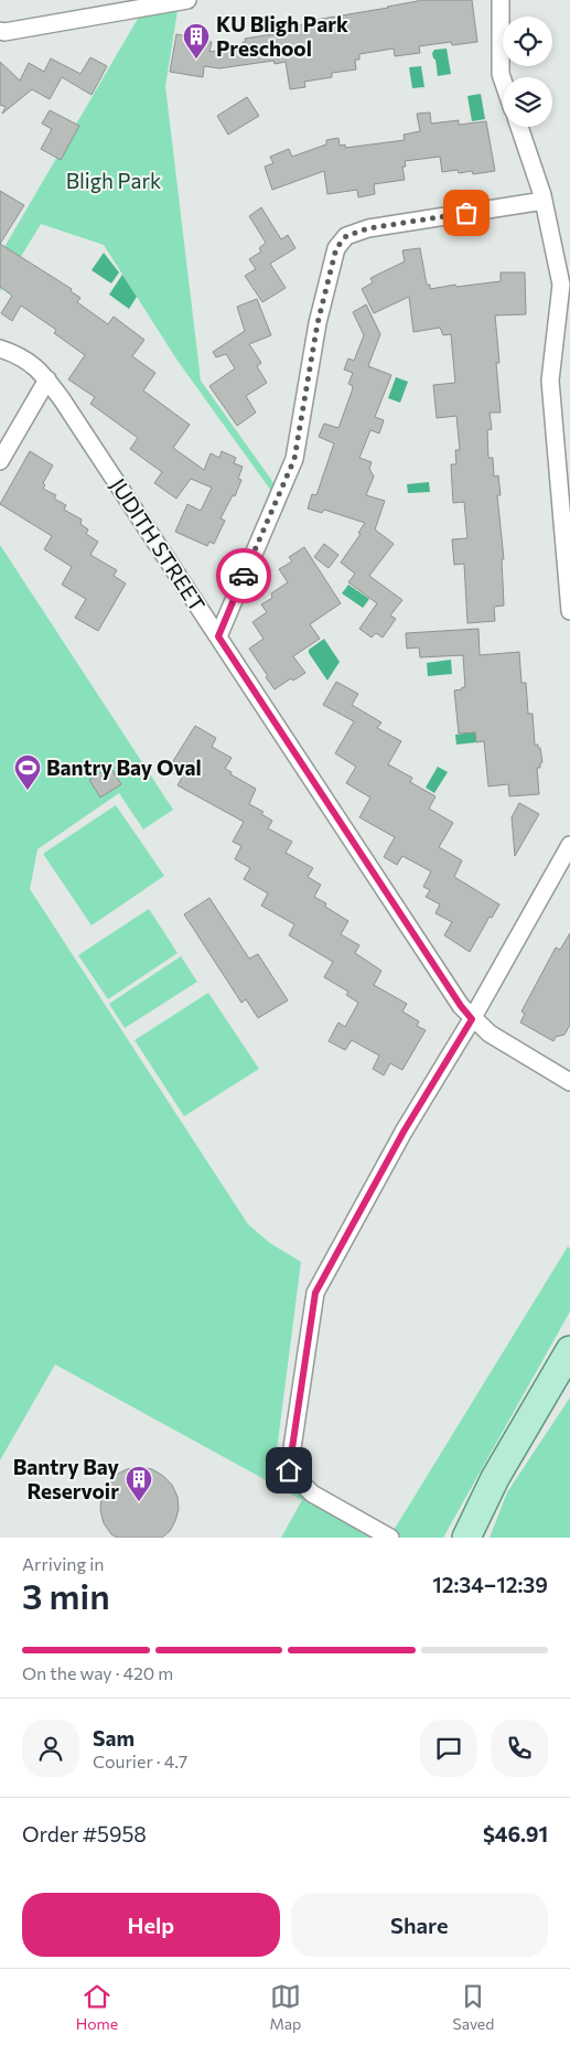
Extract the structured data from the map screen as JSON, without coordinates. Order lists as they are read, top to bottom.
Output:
{
  "streets": {
    "street": ["JUDITH STREET"]
  },
  "parks": ["Bligh Park"],
  "places": {
    "building": ["KU Bligh Park Preschool", "Bantry Bay Reservoir"],
    "sports": ["Bantry Bay Oval"]
  },
  "page": {
    "heading": ["3 min", "Arriving in", "12:34–12:39"],
    "panel": [
      "Sam",
      "Courier · 4.7",
      "Order #5958",
      "$46.91"
    ],
    "bar": "On the way · 420 m",
    "buttons": ["Help", "Share"],
    "tabs": ["Home", "Map", "Saved"]
  }
}
